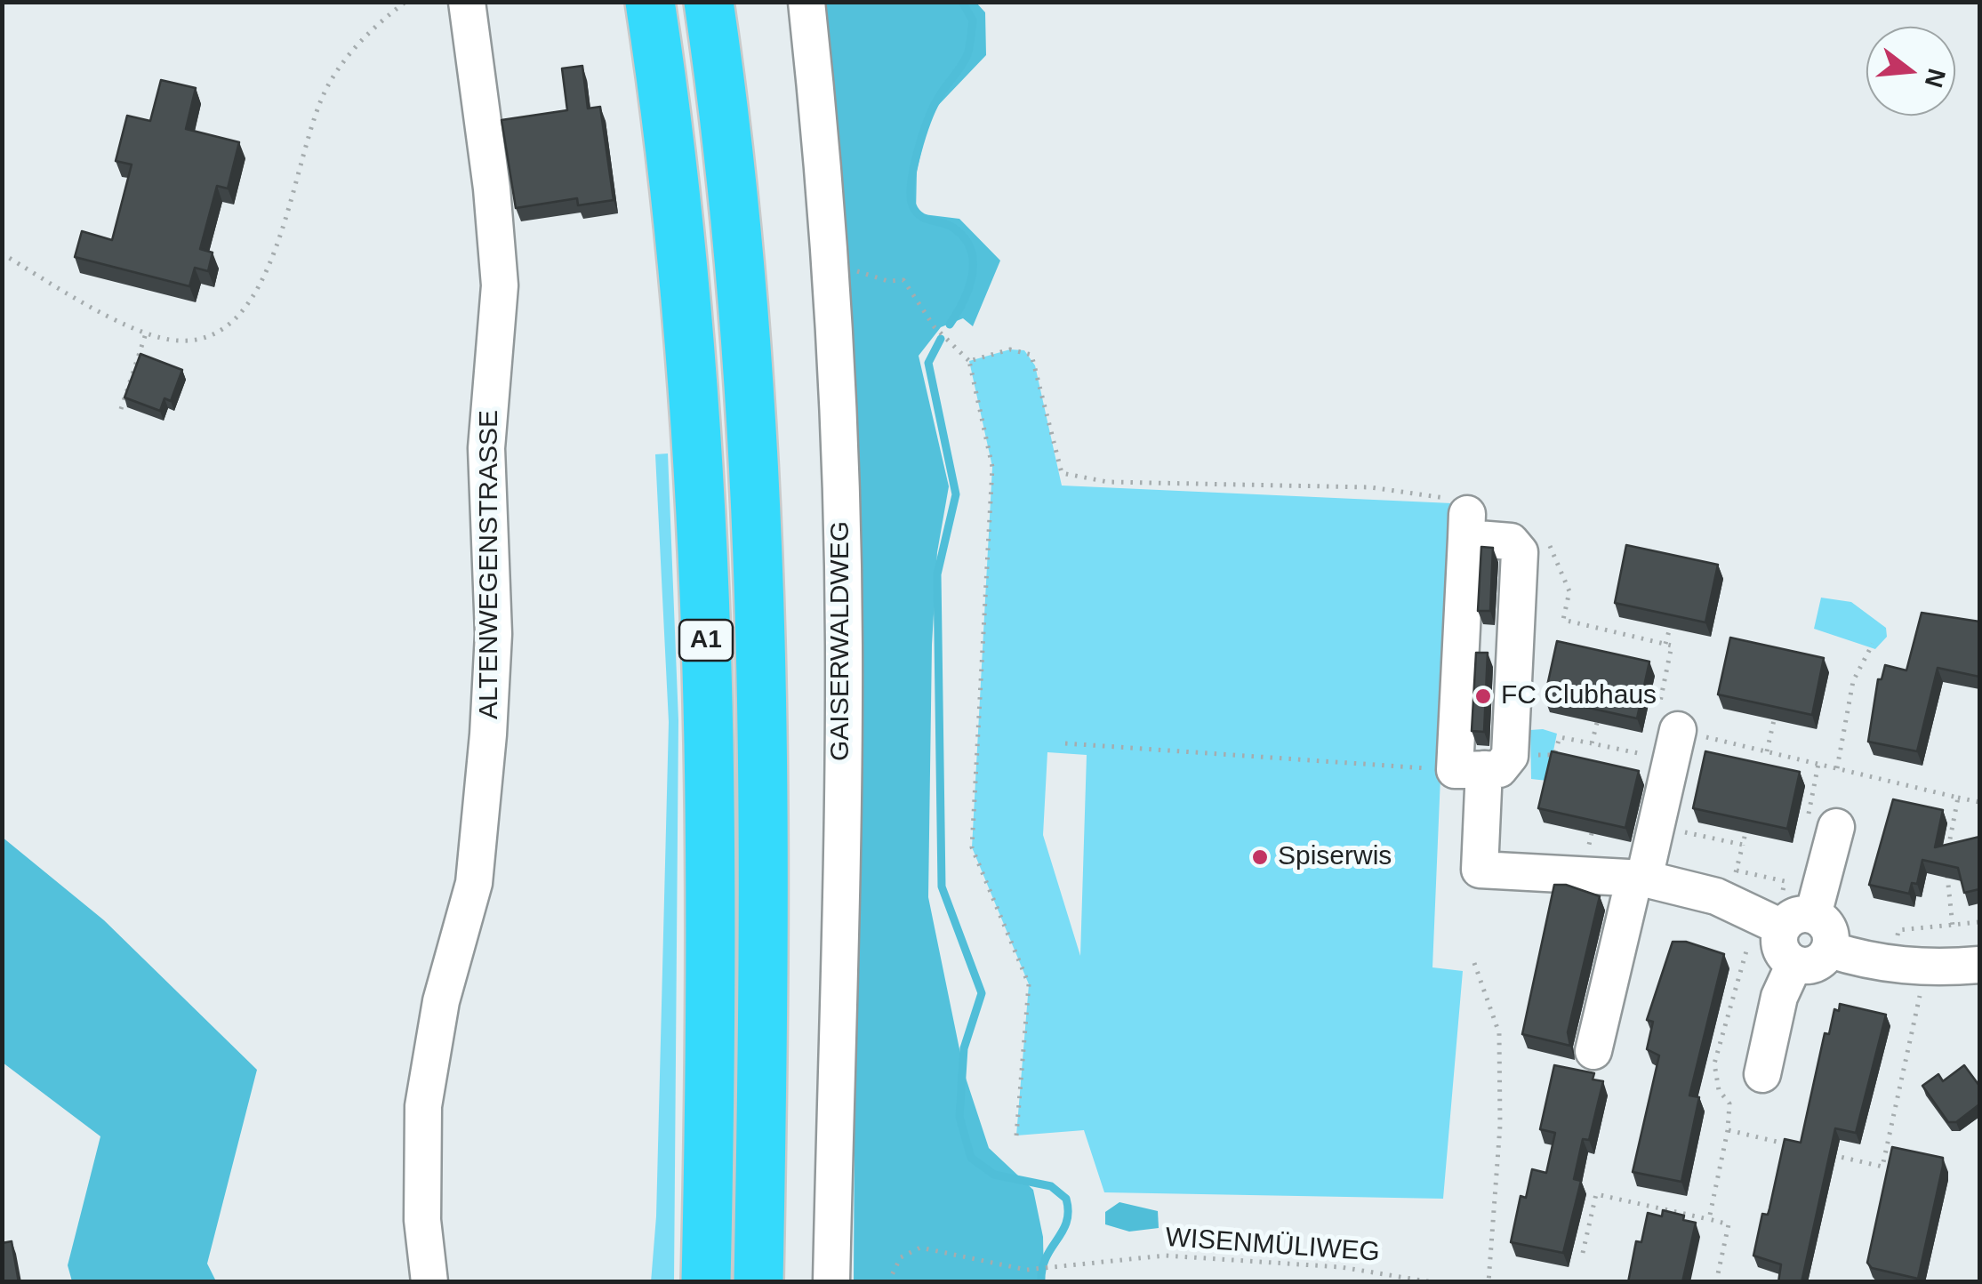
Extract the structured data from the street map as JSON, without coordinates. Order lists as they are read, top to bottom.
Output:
{
  "streets": {
    "highway": ["A1"],
    "street": ["ALTENWEGENSTRASSE", "GAISERWALDWEG"],
    "path": ["WISENMÜLIWEG"]
  },
  "places": ["FC Clubhaus", "Spiserwis"],
  "north": "right"
}
